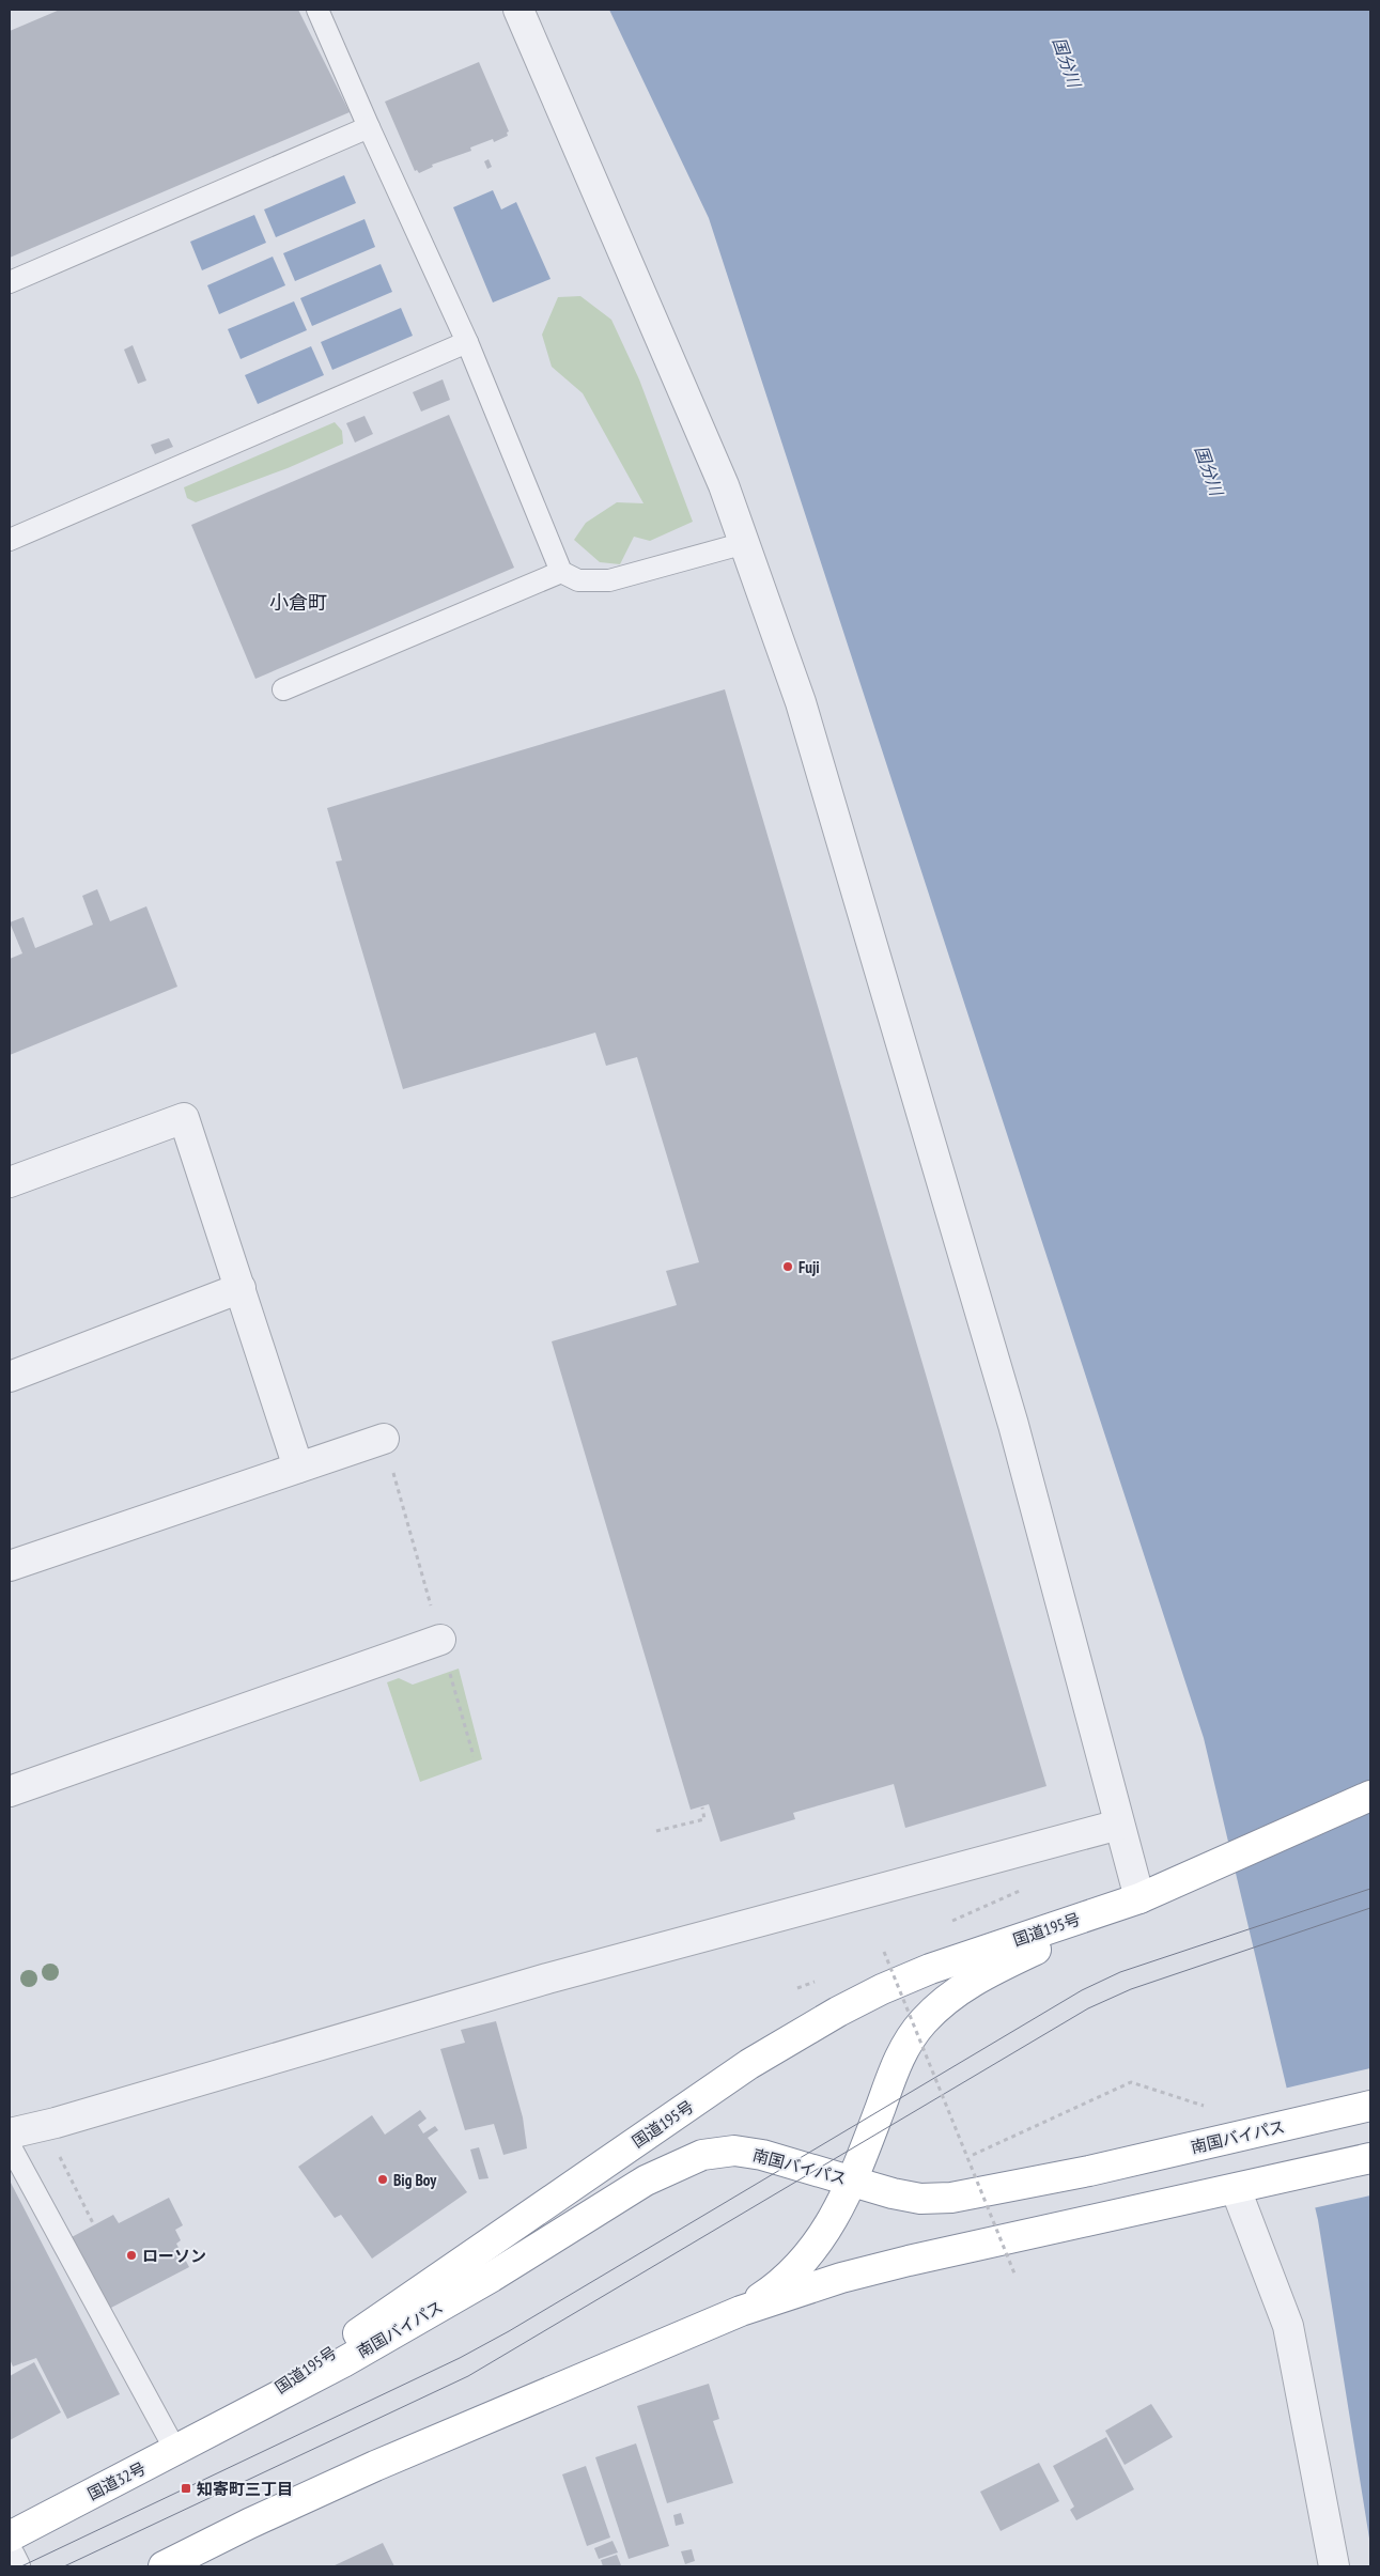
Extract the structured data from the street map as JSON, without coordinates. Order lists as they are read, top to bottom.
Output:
{
  "streets": {
    "highway": ["国道195号", "南国バイパス", "国道32号"]
  },
  "crossings": [
    ["国道195号", "南国バイパス"],
    ["国道195号", "国道32号"],
    ["南国バイパス", "国道32号"]
  ],
  "districts": ["小倉町"],
  "water": ["国分川"],
  "places": {
    "other": ["Fuji", "Big Boy", "ローソン"],
    "transit": ["知寄町三丁目"]
  }
}
